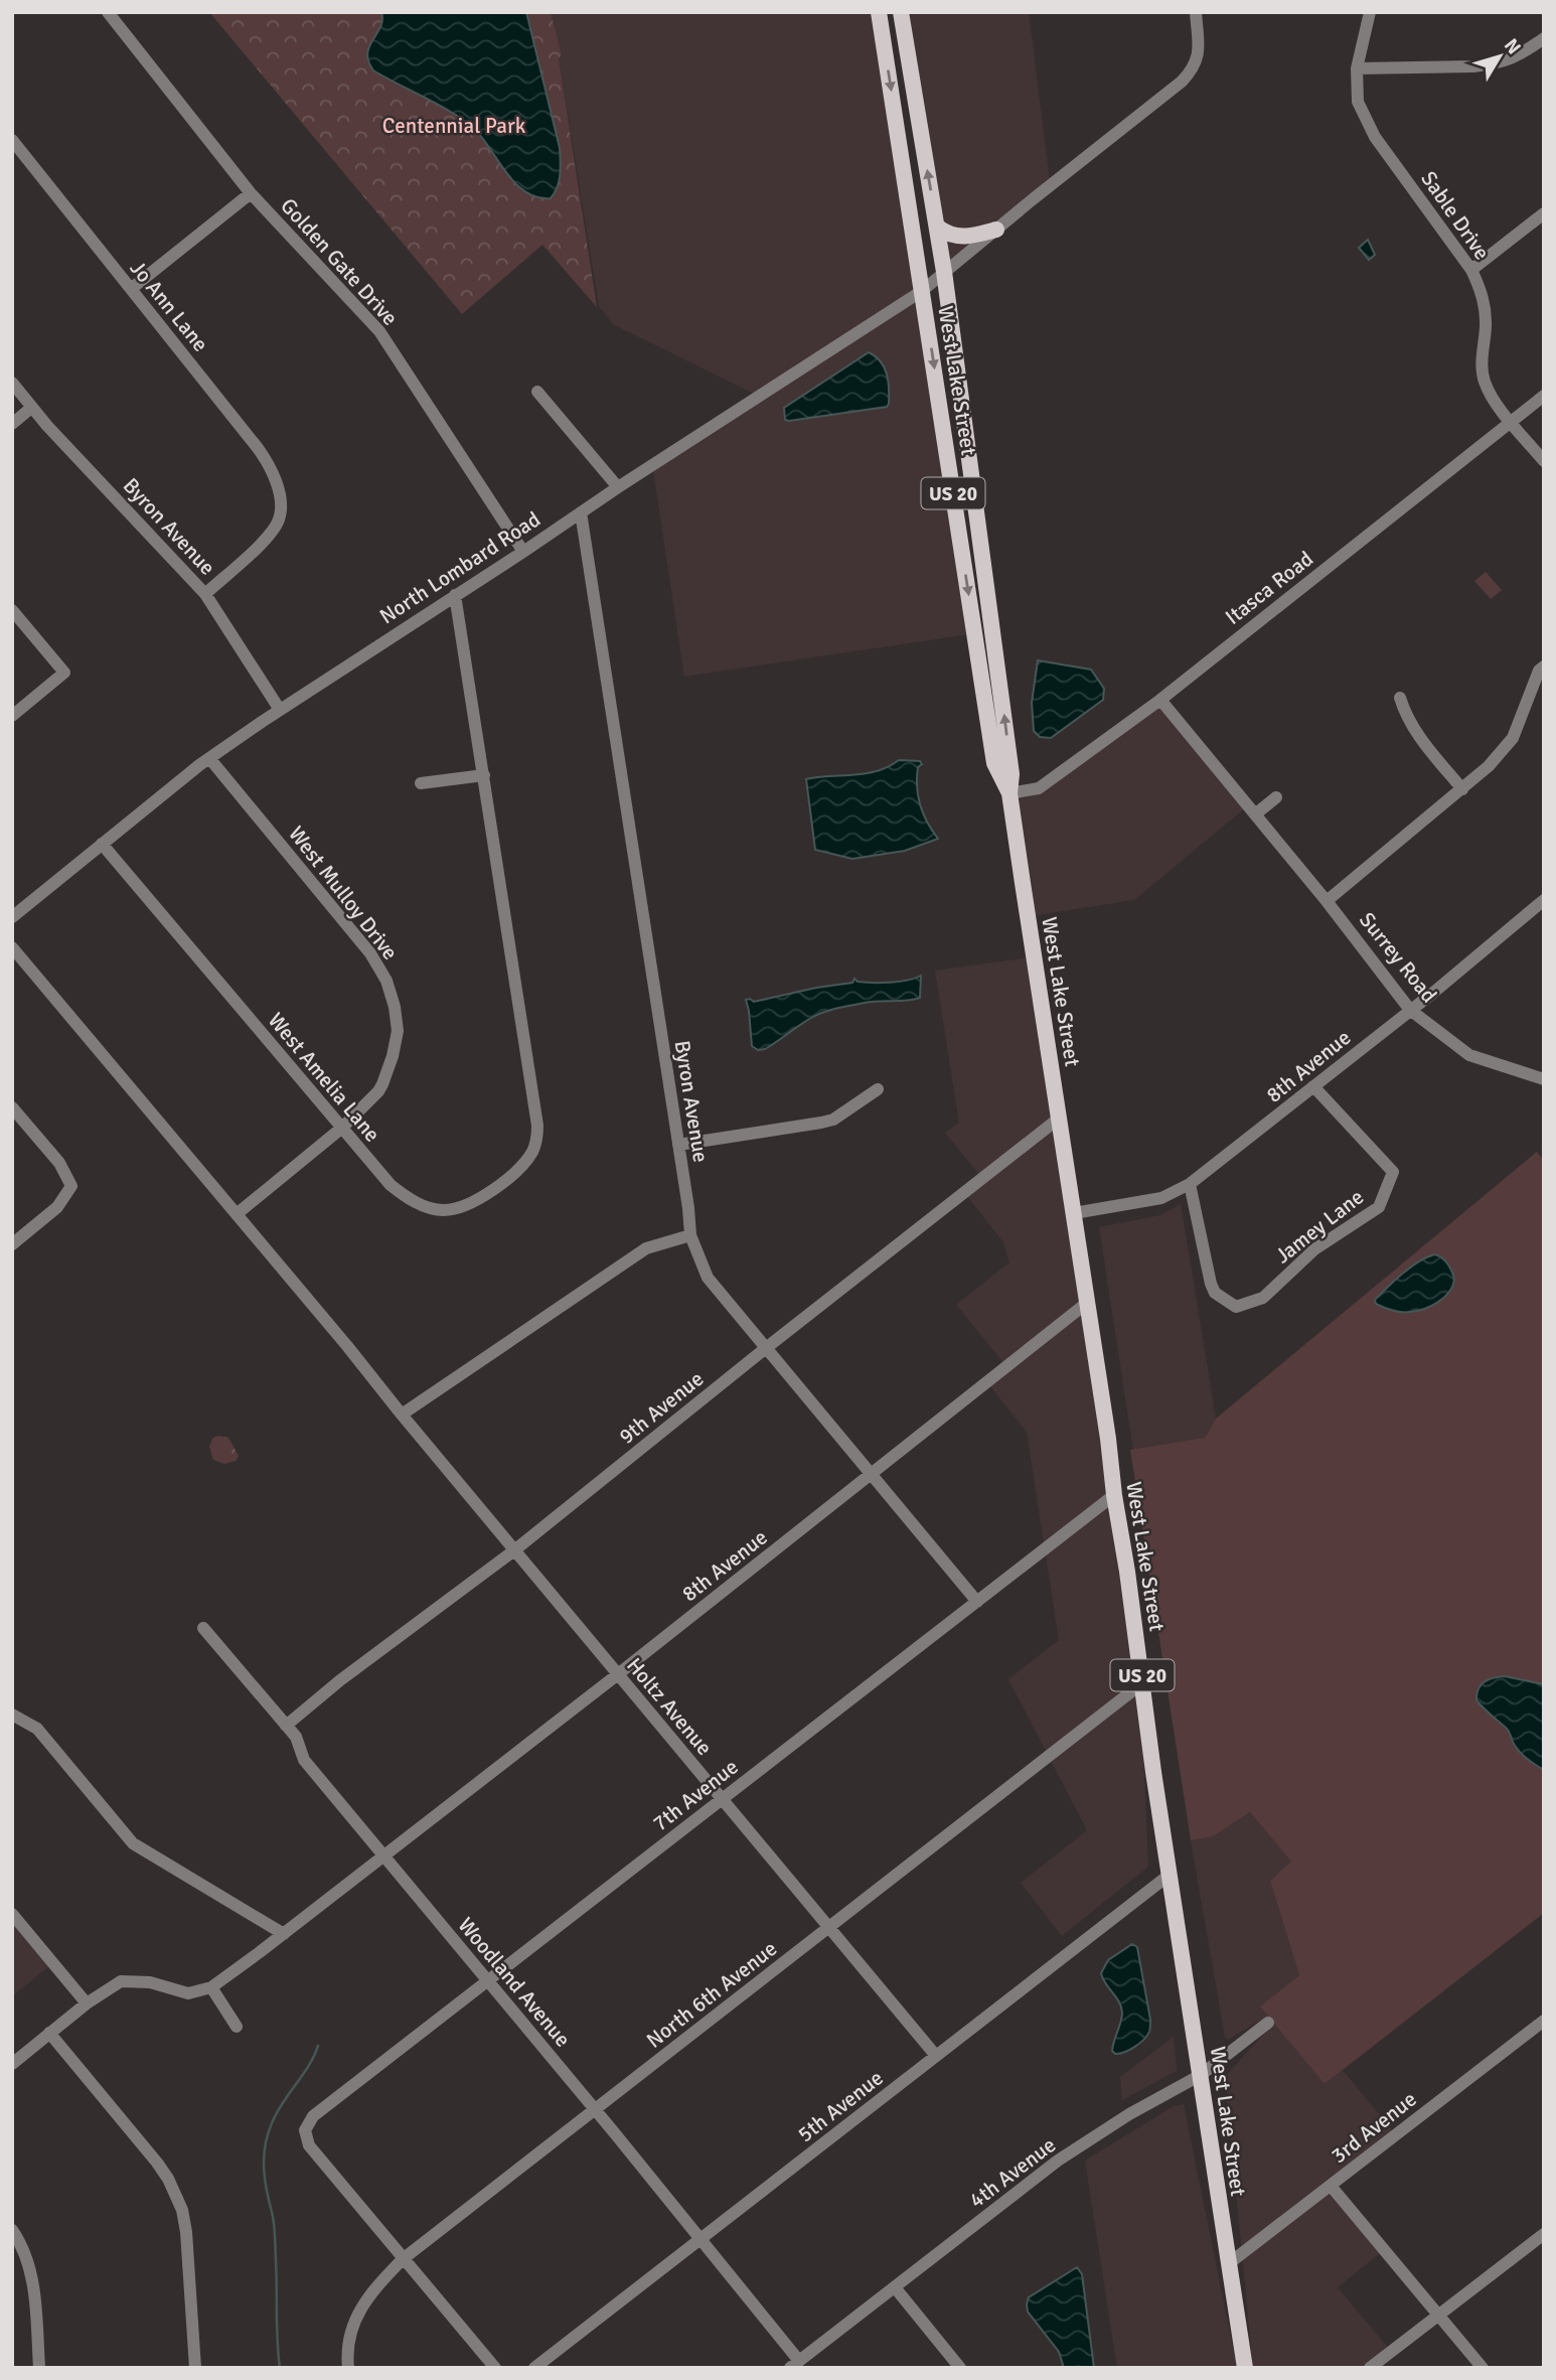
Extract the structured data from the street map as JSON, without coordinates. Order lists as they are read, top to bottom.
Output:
{
  "streets": {
    "main road": ["West Lake Street", "US 20"],
    "street": [
      "Sable Drive",
      "Golden Gate Drive",
      "Jo Ann Lane",
      "Byron Avenue",
      "North Lombard Road",
      "Itasca Road",
      "West Mulloy Drive",
      "Surrey Road",
      "8th Avenue",
      "West Amelia Lane",
      "Jamey Lane",
      "9th Avenue",
      "Holtz Avenue",
      "7th Avenue",
      "Woodland Avenue",
      "North 6th Avenue",
      "5th Avenue",
      "3rd Avenue",
      "4th Avenue"
    ]
  },
  "crossings": [
    ["Sable Drive", "Itasca Road"],
    ["Golden Gate Drive", "North Lombard Road"],
    ["Jo Ann Lane", "Byron Avenue"],
    ["West Lake Street", "North Lombard Road"],
    ["West Lake Street", "Itasca Road"],
    ["West Lake Street", "8th Avenue"],
    ["West Lake Street", "9th Avenue"],
    ["West Lake Street", "7th Avenue"],
    ["West Lake Street", "North 6th Avenue"],
    ["West Lake Street", "5th Avenue"],
    ["West Lake Street", "3rd Avenue"],
    ["West Lake Street", "4th Avenue"],
    ["Byron Avenue", "North Lombard Road"],
    ["Byron Avenue", "8th Avenue"],
    ["Byron Avenue", "9th Avenue"],
    ["Byron Avenue", "7th Avenue"],
    ["North Lombard Road", "West Mulloy Drive"],
    ["North Lombard Road", "West Amelia Lane"],
    ["Itasca Road", "Surrey Road"],
    ["West Mulloy Drive", "West Amelia Lane"],
    ["West Mulloy Drive", "Holtz Avenue"],
    ["Surrey Road", "8th Avenue"],
    ["8th Avenue", "Jamey Lane"],
    ["8th Avenue", "Holtz Avenue"],
    ["8th Avenue", "Woodland Avenue"],
    ["9th Avenue", "Holtz Avenue"],
    ["9th Avenue", "Woodland Avenue"],
    ["Holtz Avenue", "7th Avenue"],
    ["Holtz Avenue", "North 6th Avenue"],
    ["Holtz Avenue", "5th Avenue"],
    ["7th Avenue", "Woodland Avenue"],
    ["7th Avenue", "North 6th Avenue"],
    ["Woodland Avenue", "North 6th Avenue"],
    ["Woodland Avenue", "5th Avenue"],
    ["Woodland Avenue", "4th Avenue"]
  ],
  "parks": ["Centennial Park"],
  "north": "top right"
}
